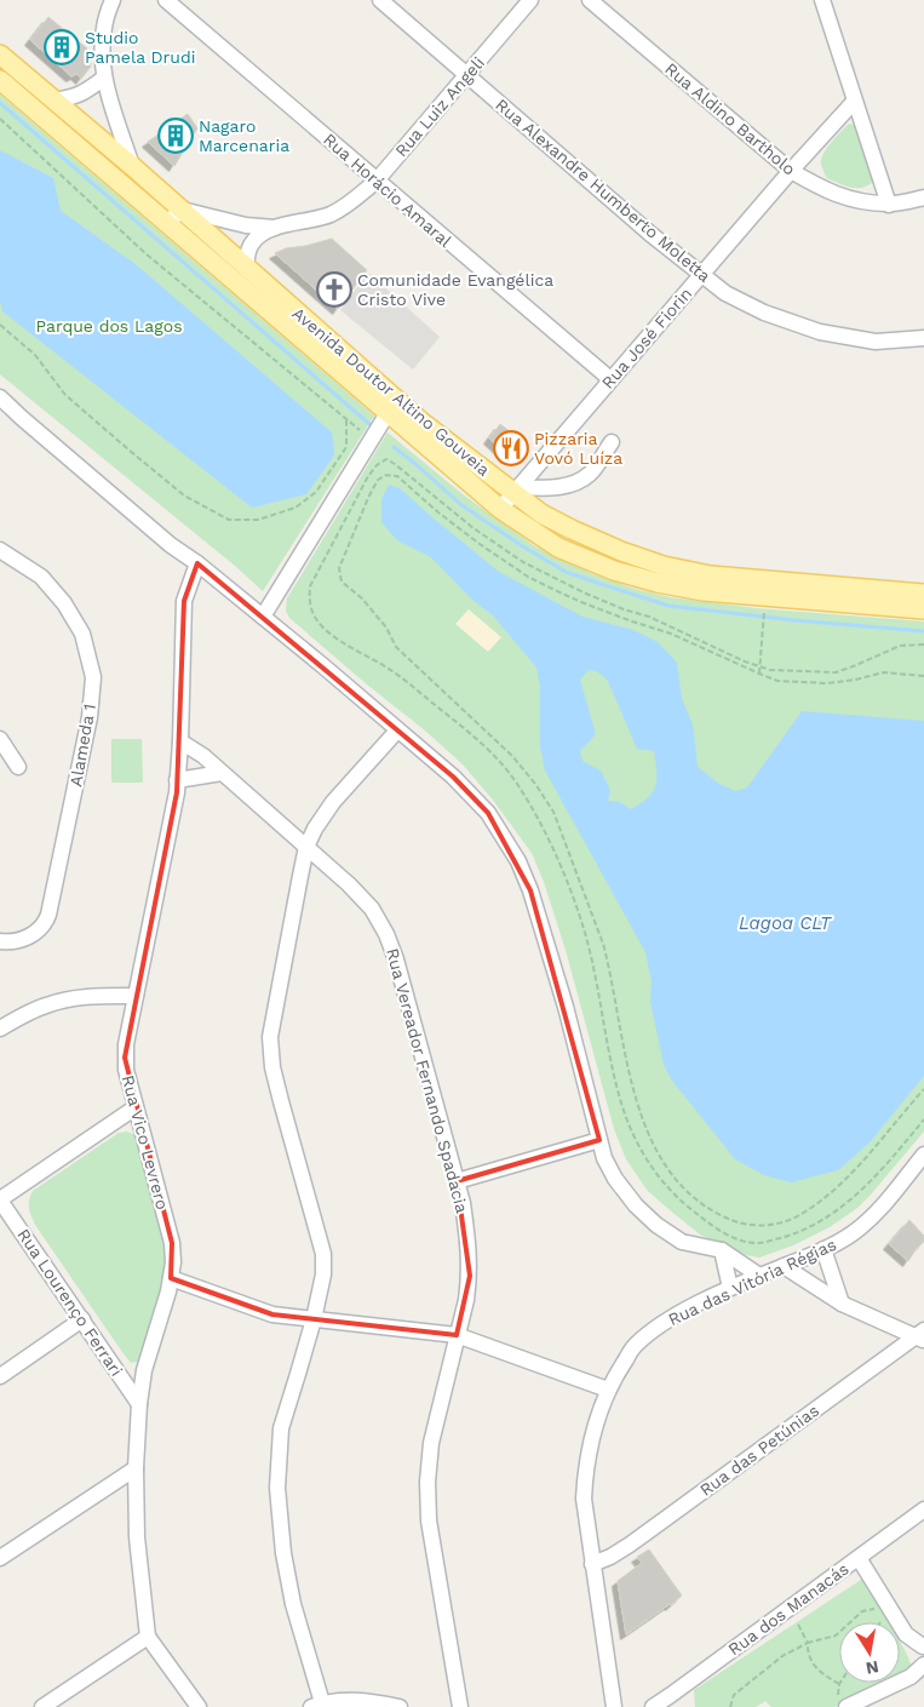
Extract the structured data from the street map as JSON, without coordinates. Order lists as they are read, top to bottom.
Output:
{
  "streets": {
    "main road": ["Avenida Doutor Altino Gouveia"],
    "street": [
      "Rua Luiz Angeli",
      "Rua Aldino Bartholo",
      "Rua Horácio Amaral",
      "Rua Alexandre Humberto Moletta",
      "Rua José Fiorin",
      "Alameda 1",
      "Rua Vereador Fernando Spadacia",
      "Rua Vico Levrero",
      "Rua das Vitória Régias",
      "Rua Lourenço Ferrari",
      "Rua das Petúnias",
      "Rua dos Manacás"
    ]
  },
  "crossings": [
    ["Rua Luiz Angeli", "Rua Horácio Amaral"],
    ["Rua Luiz Angeli", "Rua Alexandre Humberto Moletta"],
    ["Rua Luiz Angeli", "Avenida Doutor Altino Gouveia"],
    ["Rua Aldino Bartholo", "Rua José Fiorin"],
    ["Rua Horácio Amaral", "Rua José Fiorin"],
    ["Rua Alexandre Humberto Moletta", "Rua José Fiorin"],
    ["Rua José Fiorin", "Avenida Doutor Altino Gouveia"],
    ["Rua Vereador Fernando Spadacia", "Rua Vico Levrero"],
    ["Rua Vico Levrero", "Rua Lourenço Ferrari"],
    ["Rua das Vitória Régias", "Rua das Petúnias"]
  ],
  "water": ["Lagoa CLT"],
  "parks": ["Parque dos Lagos"],
  "places": {
    "building": ["Studio Pamela Drudi", "Nagaro Marcenaria"],
    "church": ["Comunidade Evangélica Cristo Vive"],
    "restaurant": ["Pizzaria Vovó Luíza"]
  },
  "north": "bottom"
}
